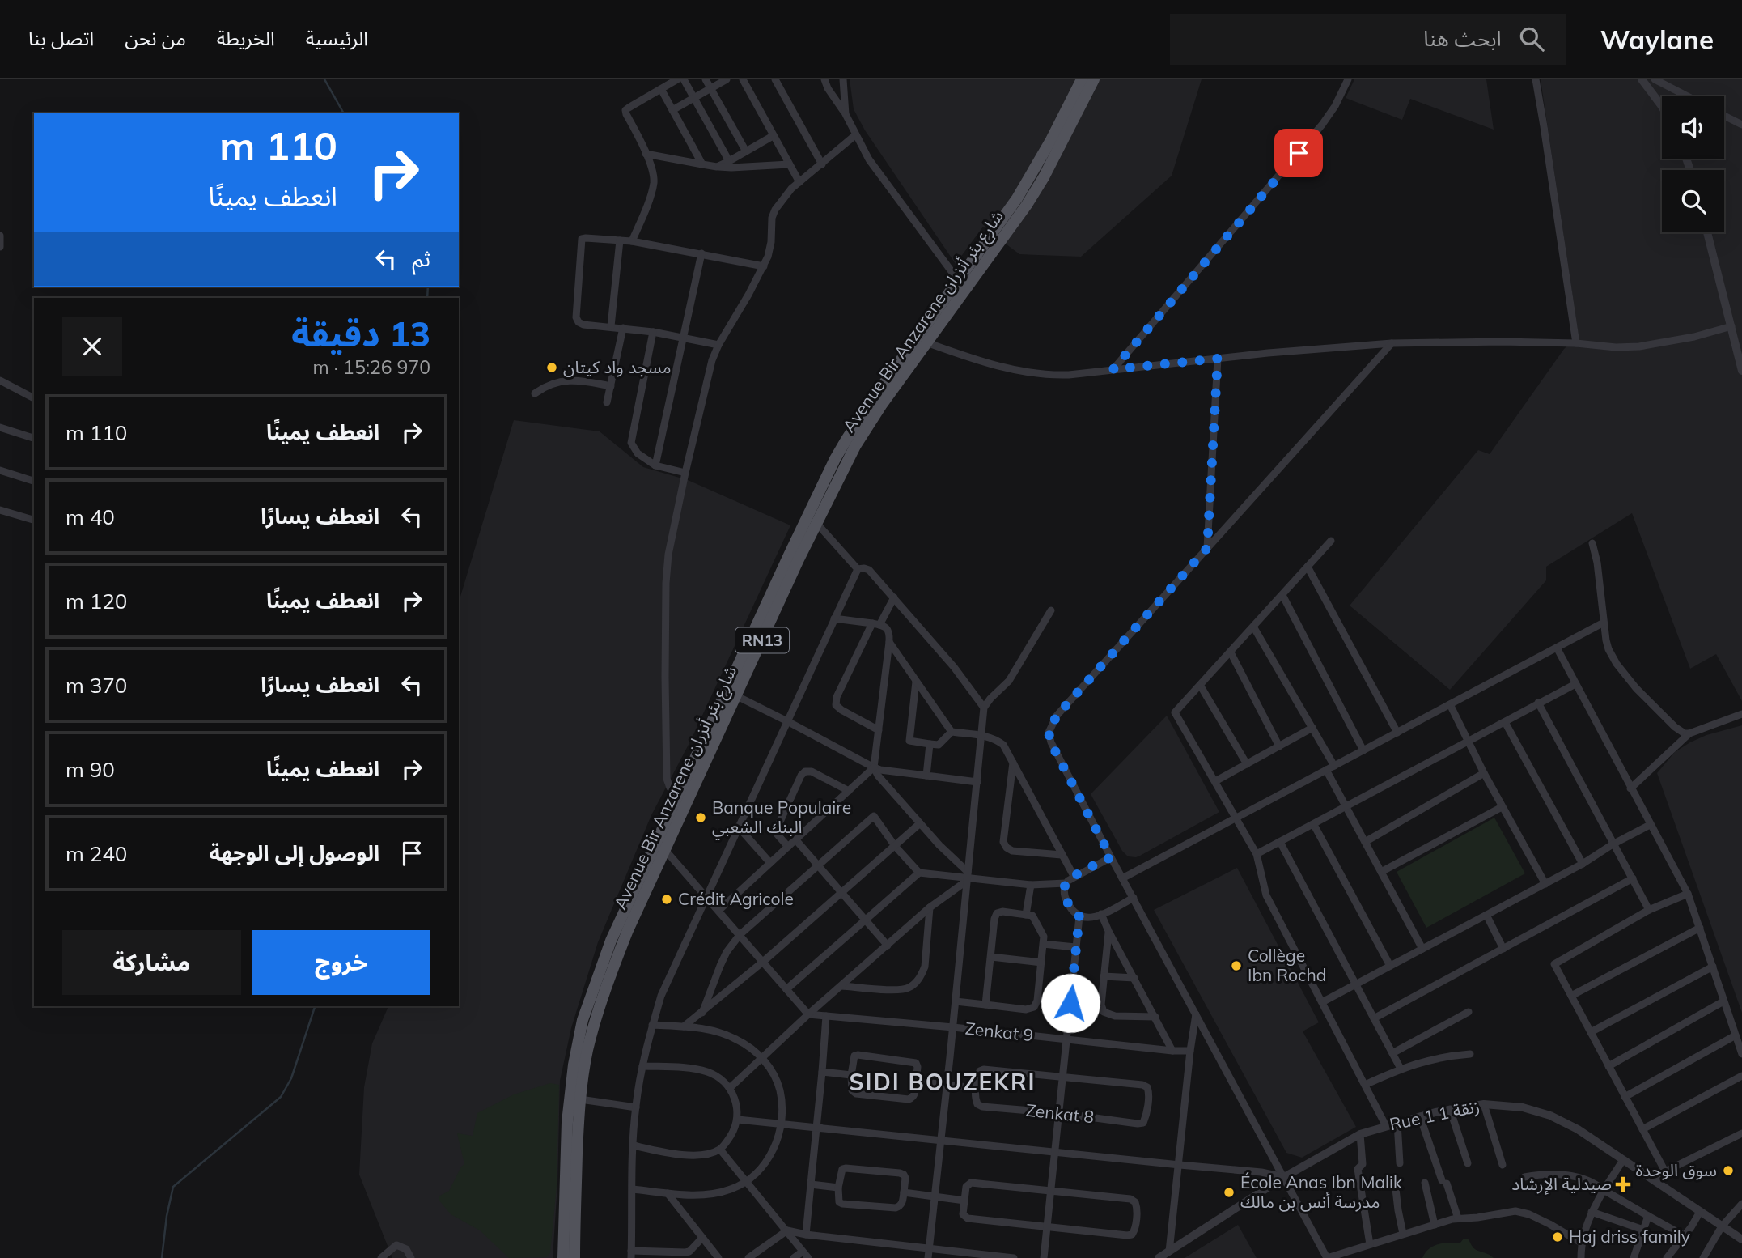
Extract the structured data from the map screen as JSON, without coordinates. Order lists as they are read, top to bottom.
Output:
{
  "streets": {
    "main road": ["Avenue Bir Anzarene شارع بئر أنزران", "RN13"],
    "street": ["Zenkat 9", "Zenkat 8", "Rue 1 زنقة 1"]
  },
  "districts": ["SIDI BOUZEKRI"],
  "places": {
    "other": [
      "مسجد واد كيتان",
      "Banque Populaire البنك الشعبي",
      "Crédit Agricole",
      "Collège Ibn Rochd",
      "سوق الوحدة",
      "École Anas Ibn Malik مدرسة أنس بن مالك",
      "Haj driss family"
    ],
    "health": ["صيدلية الإرشاد"]
  },
  "page": {
    "header": "Waylane",
    "search": "ابحث هنا",
    "nav": [
      "الرئيسية",
      "الخريطة",
      "من نحن",
      "اتصل بنا"
    ],
    "turn": ["110 m", "انعطف يمينًا"],
    "then": "ثم",
    "heading": ["13 دقيقة", "970 m · 15:26"],
    "list": [
      {
        "name": "انعطف يمينًا",
        "value": "110 m"
      },
      {
        "name": "انعطف يسارًا",
        "value": "40 m"
      },
      {
        "name": "انعطف يمينًا",
        "value": "120 m"
      },
      {
        "name": "انعطف يسارًا",
        "value": "370 m"
      },
      {
        "name": "انعطف يمينًا",
        "value": "90 m"
      },
      {
        "name": "الوصول إلى الوجهة",
        "value": "240 m"
      }
    ],
    "buttons": ["خروج", "مشاركة"]
  }
}
